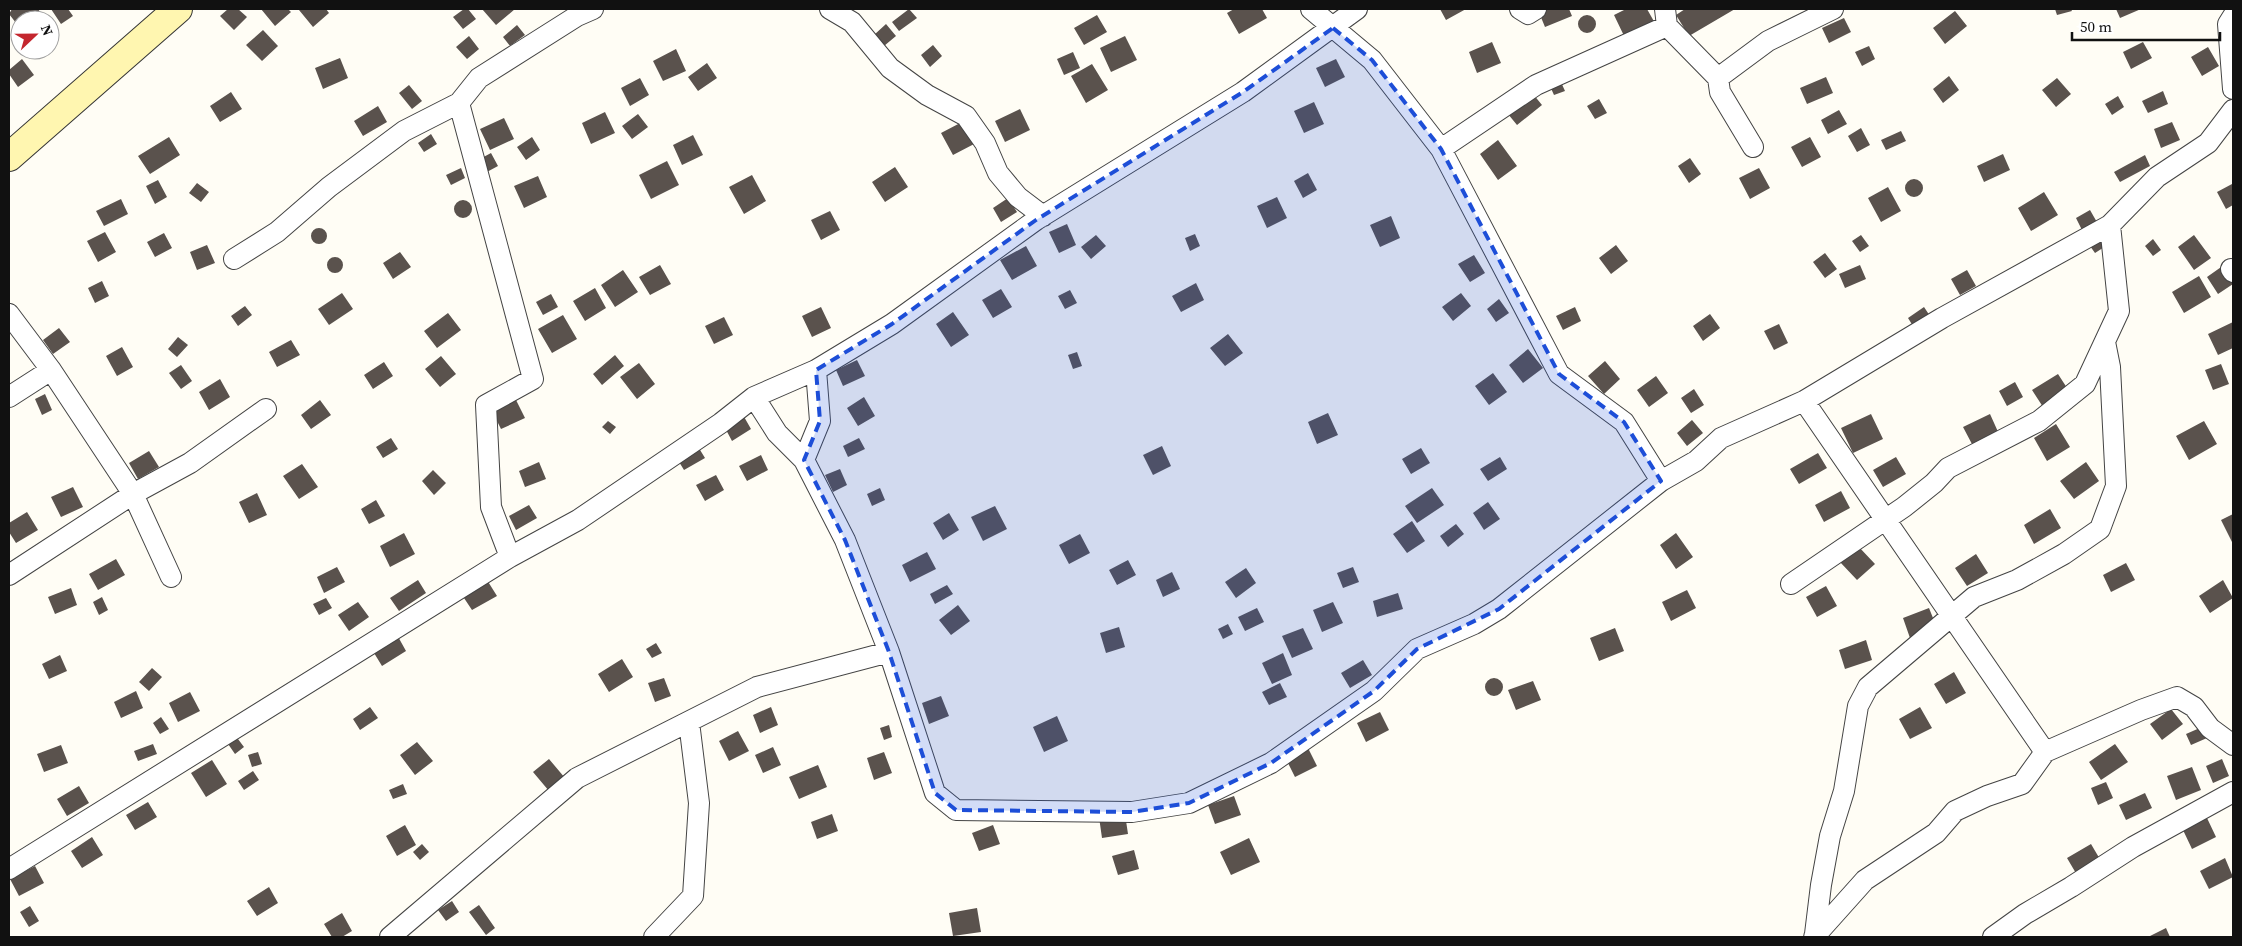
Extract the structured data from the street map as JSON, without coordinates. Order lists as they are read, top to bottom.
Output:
{
  "scale_bar": "50 m",
  "north": "right"
}
